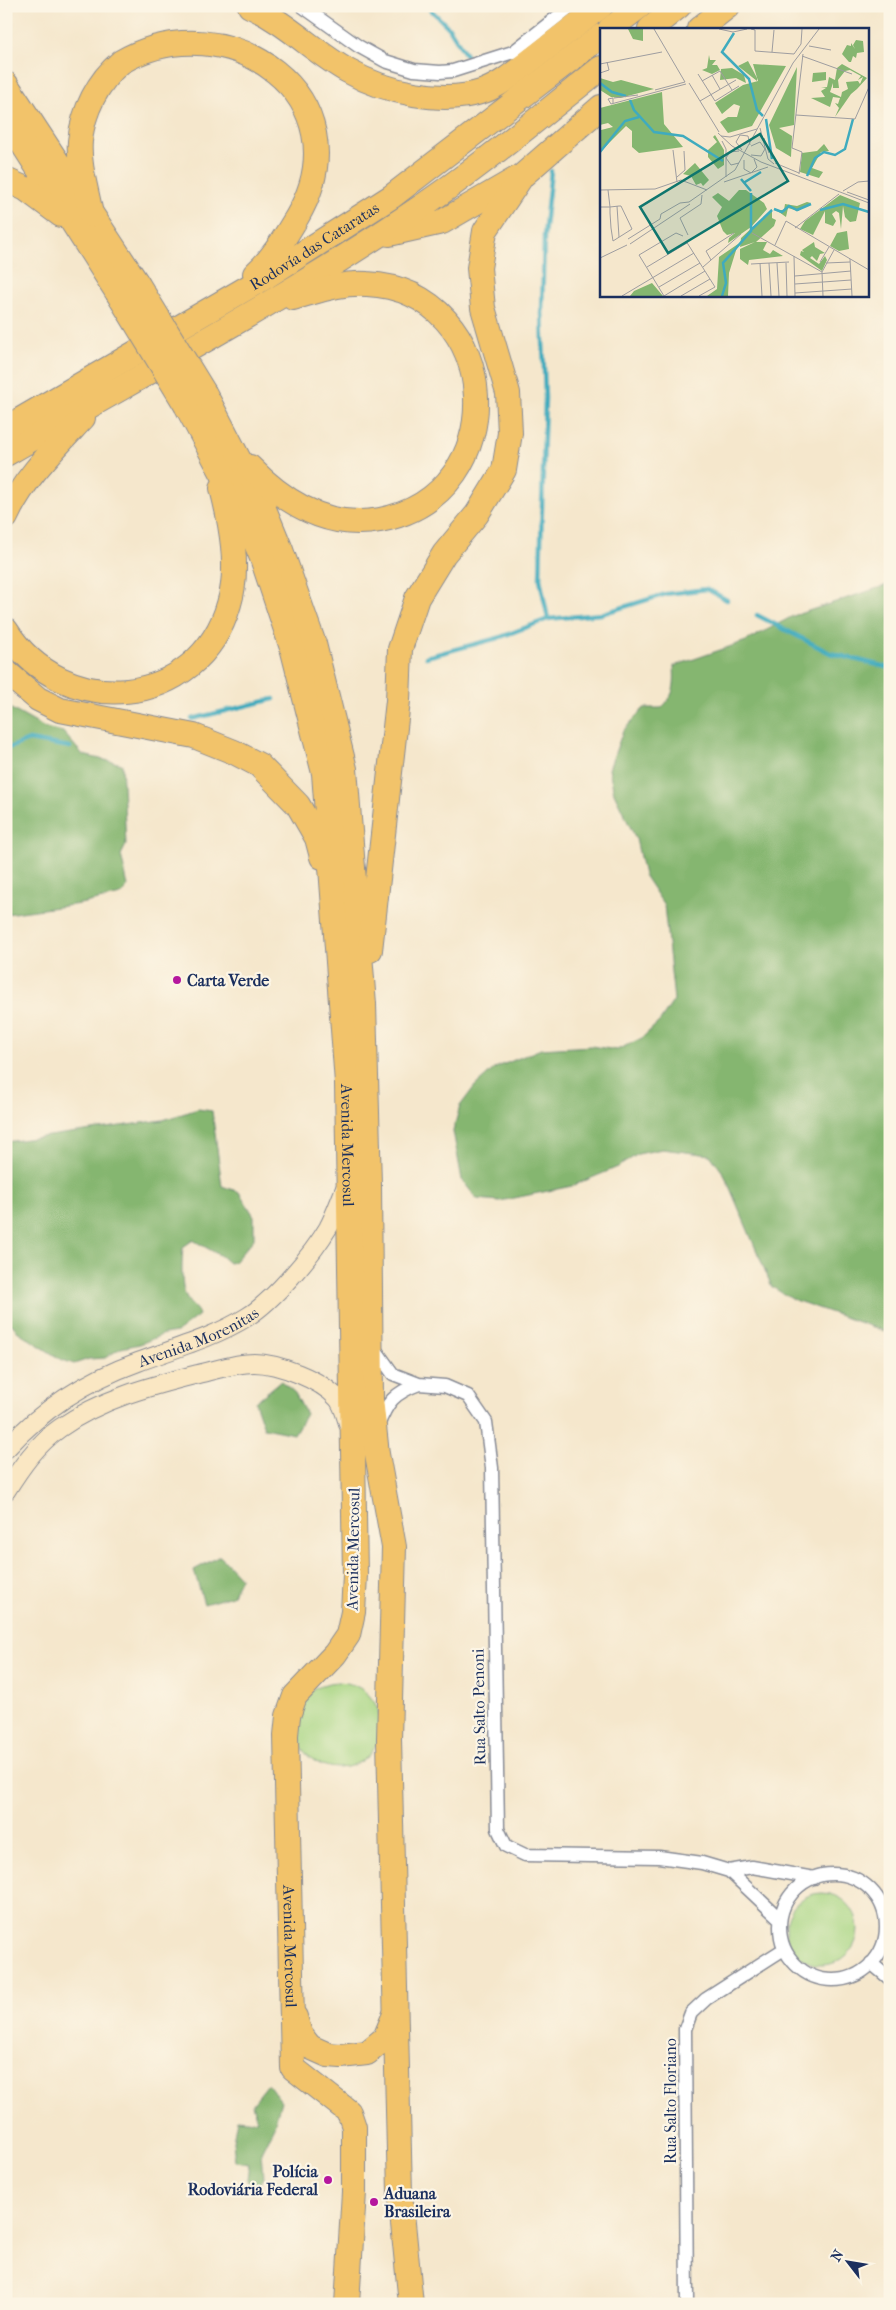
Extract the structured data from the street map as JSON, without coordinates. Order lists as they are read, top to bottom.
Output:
{
  "streets": {
    "highway": ["Rodovía das Cataratas", "Avenida Mercosul"],
    "main road": ["Avenida Morenitas"],
    "street": ["Rua Salto Penoni", "Rua Salto Floriano"]
  },
  "crossings": [
    ["Avenida Mercosul", "Avenida Morenitas"],
    ["Avenida Mercosul", "Rua Salto Penoni"],
    ["Avenida Morenitas", "Rua Salto Penoni"],
    ["Rua Salto Penoni", "Rua Salto Floriano"]
  ],
  "places": ["Carta Verde", "Polícia Rodoviária Federal", "Aduana Brasileira"],
  "north": "top left"
}
